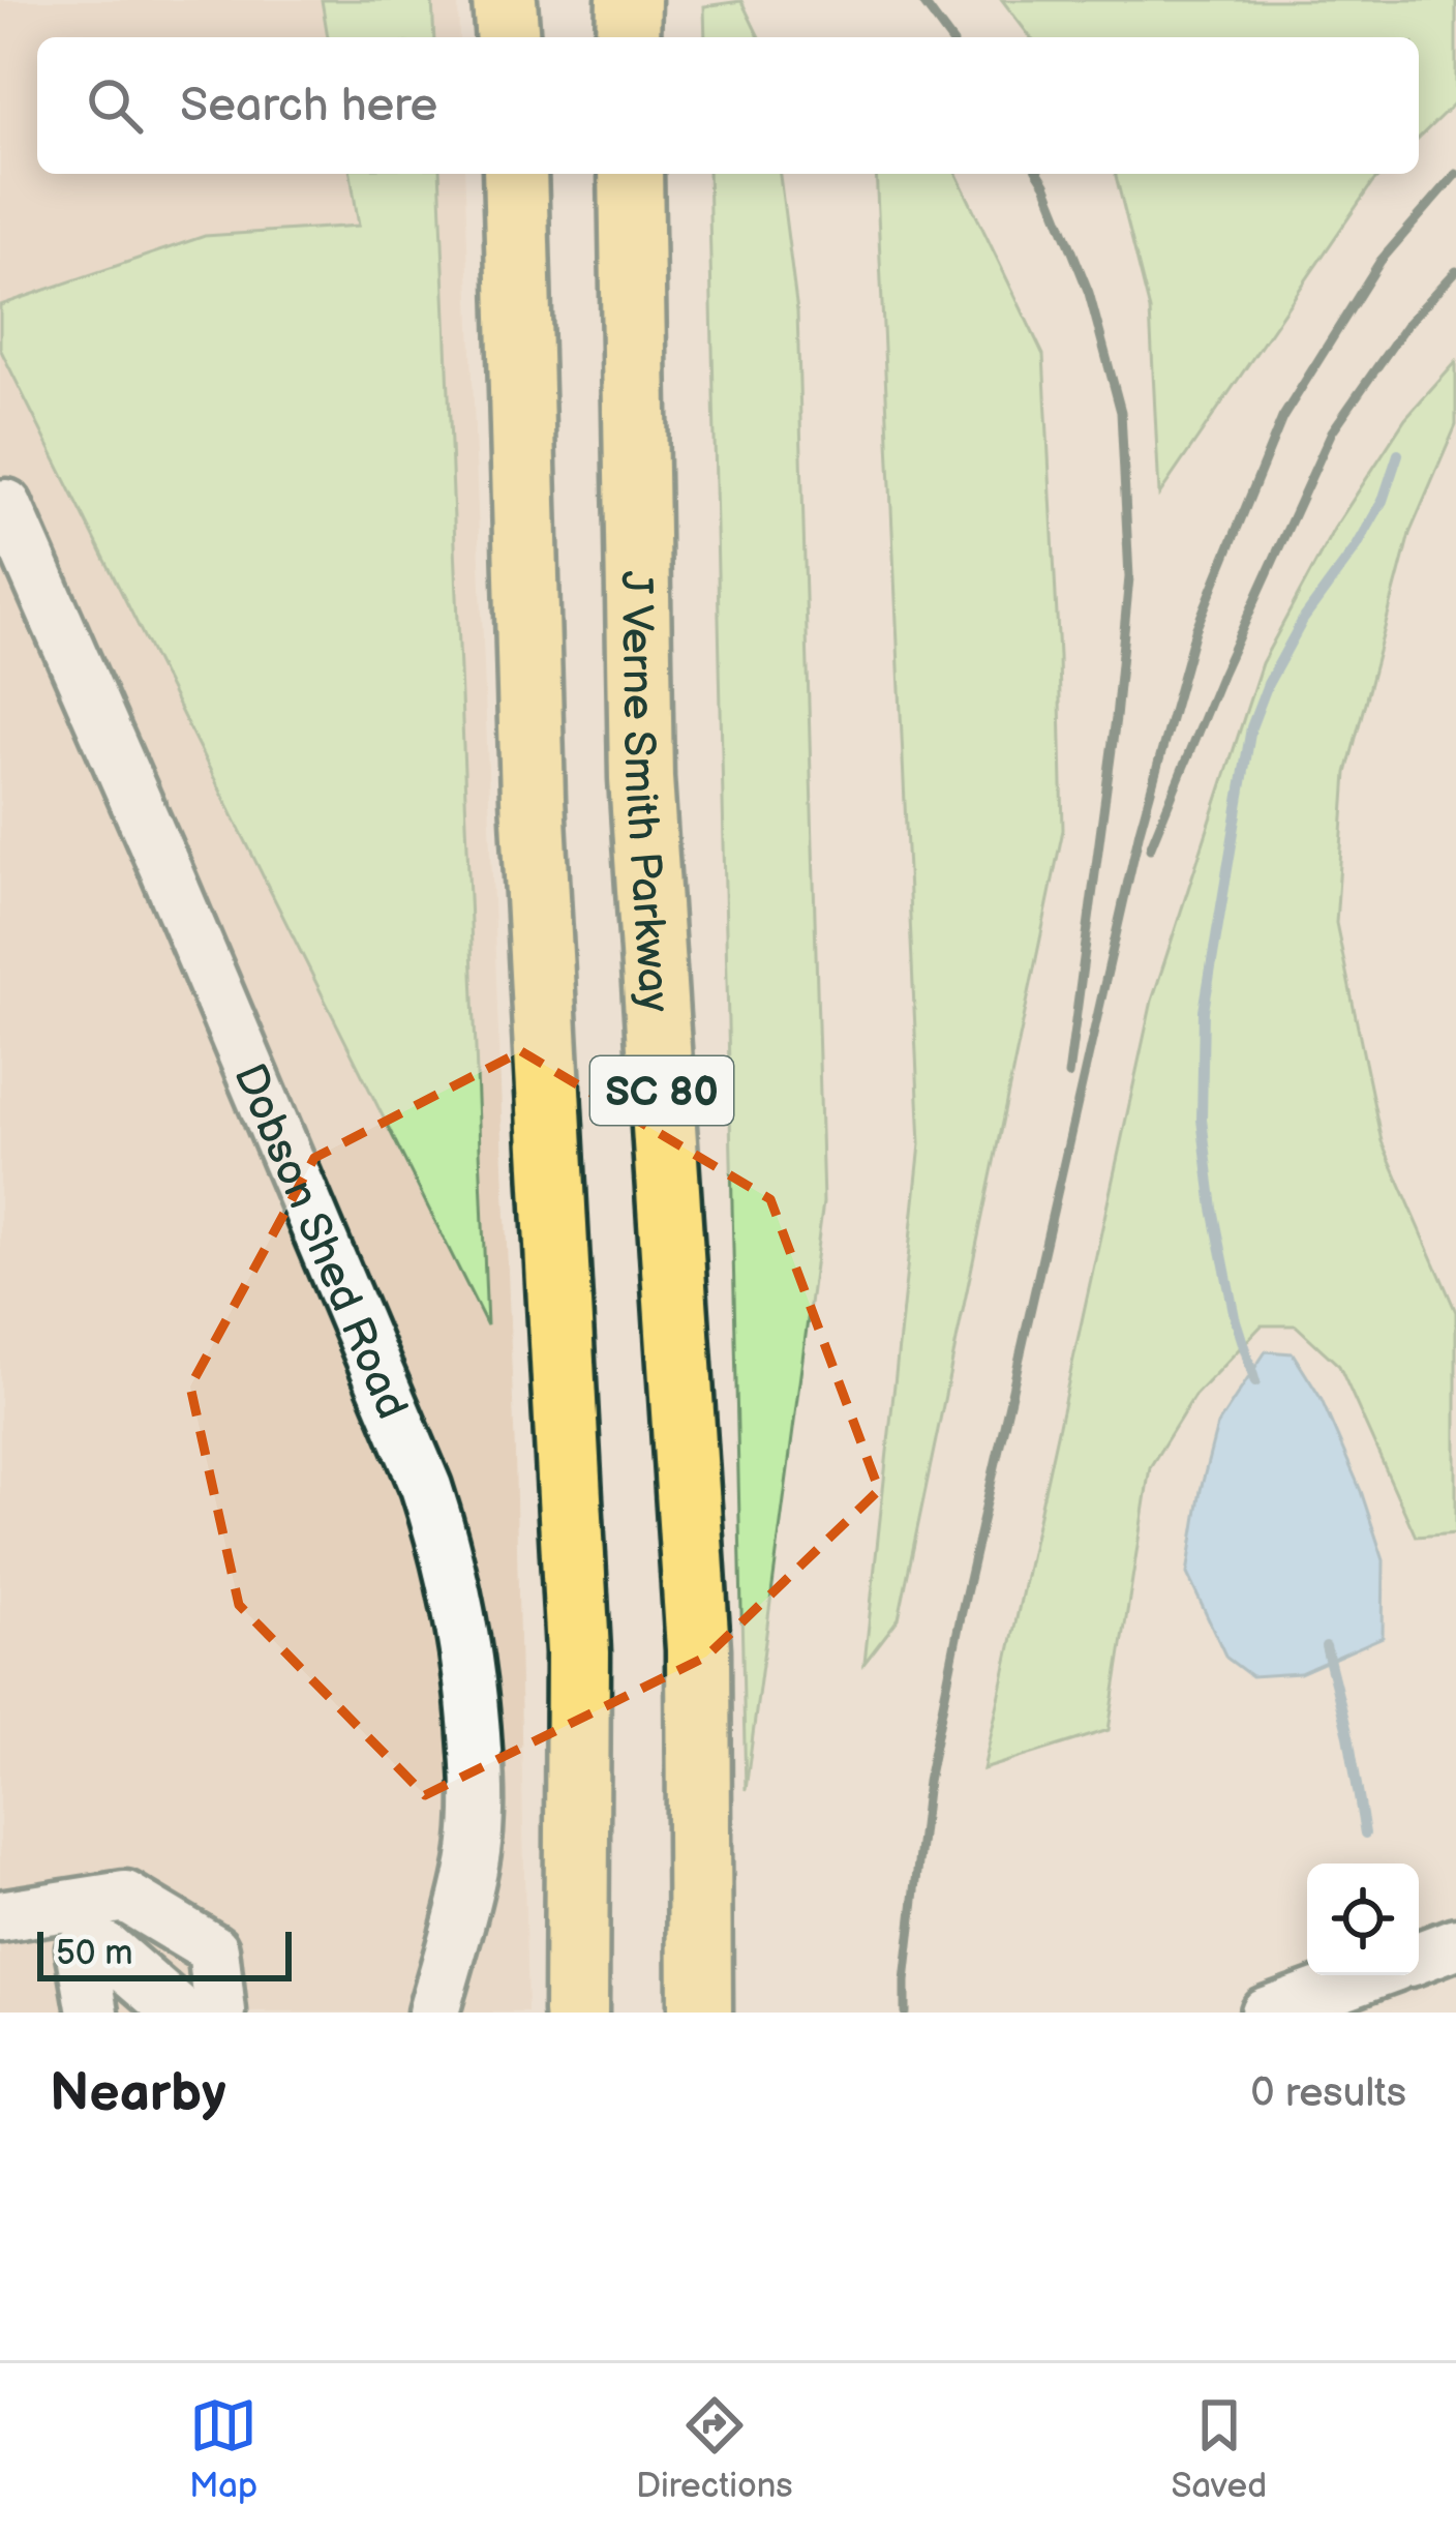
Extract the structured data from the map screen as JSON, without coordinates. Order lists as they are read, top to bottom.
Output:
{
  "streets": {
    "main road": ["J Verne Smith Parkway", "SC 80"],
    "street": ["Dobson Shed Road"]
  },
  "scale_bar": "50 m",
  "page": {
    "search": "Search here",
    "scale": "50 m",
    "heading": ["Nearby", "0 results"],
    "nav": ["Map", "Directions", "Saved"]
  }
}
